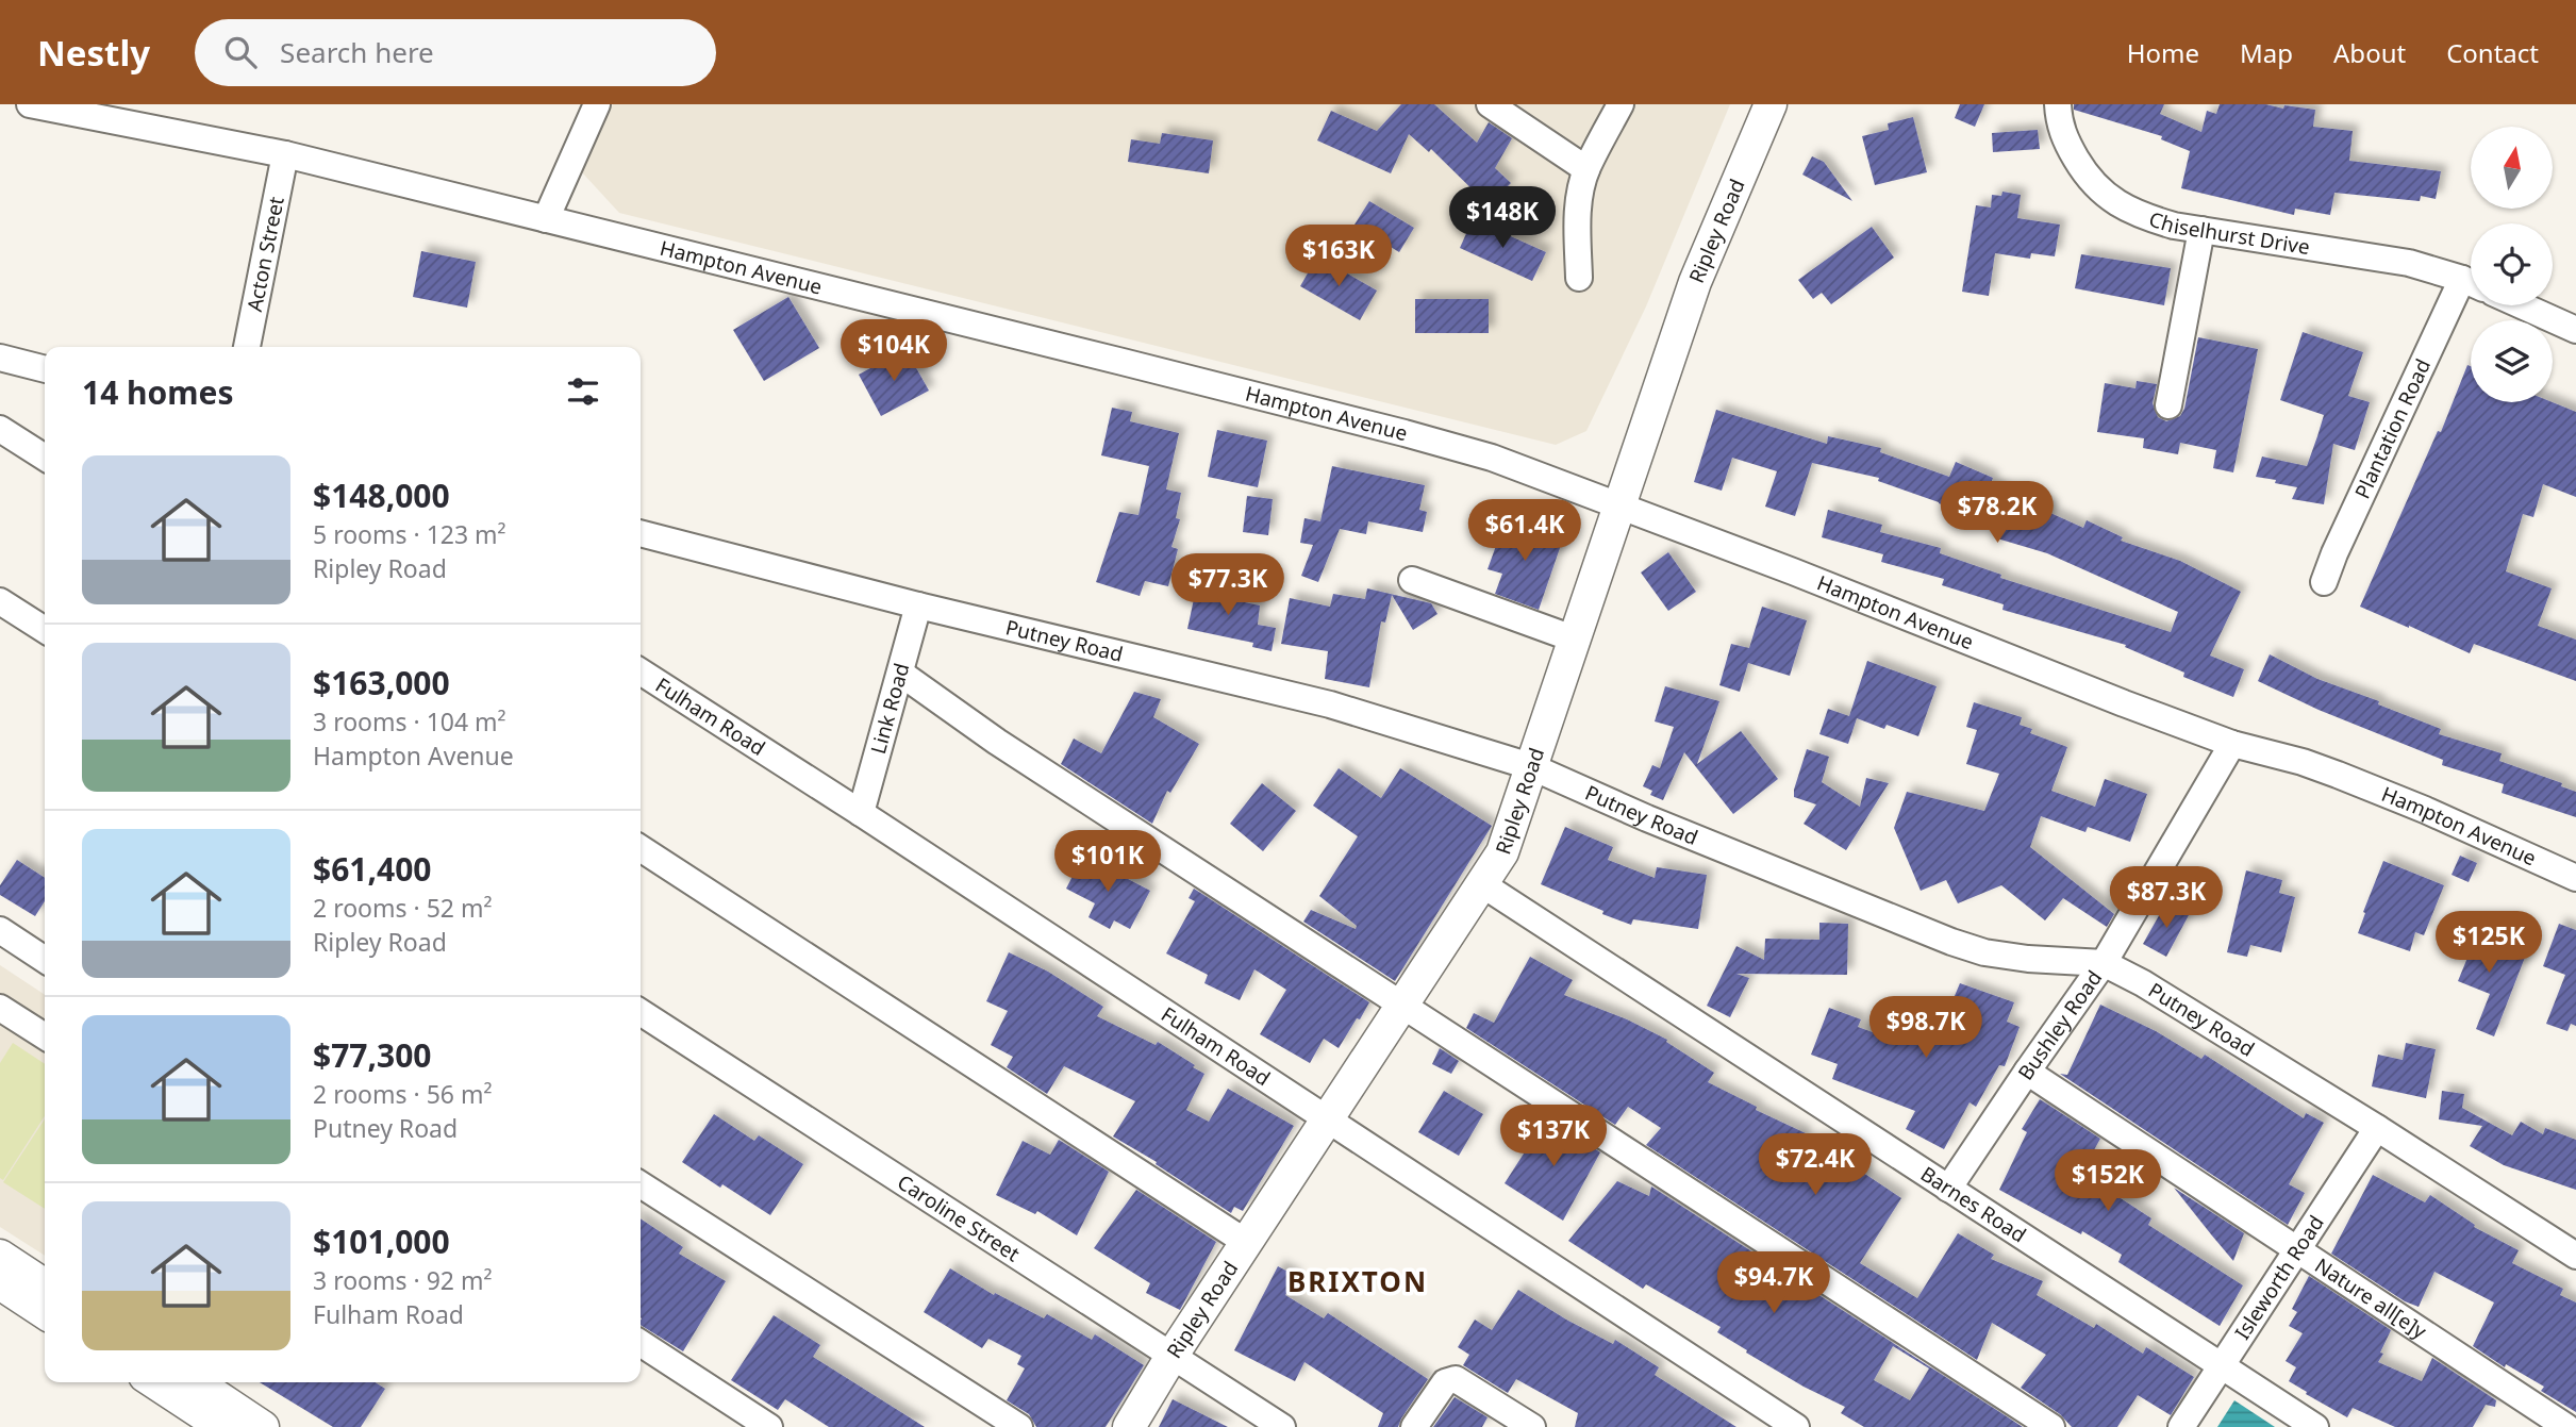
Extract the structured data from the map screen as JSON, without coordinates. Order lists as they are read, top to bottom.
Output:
{
  "streets": {
    "main road": ["Ripley Road"],
    "street": [
      "Chiselhurst Drive",
      "Acton Street",
      "Hampton Avenue",
      "Plantation Road",
      "Putney Road",
      "Link Road",
      "Fulham Road",
      "Bushley Road",
      "Barnes Road",
      "Caroline Street",
      "Isleworth Road",
      "Nature all[e]y"
    ]
  },
  "crossings": [
    ["Ripley Road", "Hampton Avenue"],
    ["Ripley Road", "Putney Road"],
    ["Ripley Road", "Fulham Road"],
    ["Ripley Road", "Barnes Road"],
    ["Ripley Road", "Caroline Street"],
    ["Acton Street", "Hampton Avenue"],
    ["Hampton Avenue", "Bushley Road"],
    ["Putney Road", "Link Road"],
    ["Putney Road", "Bushley Road"],
    ["Putney Road", "Isleworth Road"],
    ["Link Road", "Fulham Road"],
    ["Bushley Road", "Barnes Road"],
    ["Bushley Road", "Nature all[e]y"],
    ["Barnes Road", "Isleworth Road"],
    ["Isleworth Road", "Nature all[e]y"]
  ],
  "districts": ["BRIXTON"],
  "north": "top",
  "page": {
    "header": "Nestly",
    "search": "Search here",
    "nav": [
      "Home",
      "Map",
      "About",
      "Contact"
    ],
    "price": [
      "$148K",
      "$163K",
      "$104K",
      "$78.2K",
      "$61.4K",
      "$77.3K",
      "$101K",
      "$87.3K",
      "$125K",
      "$98.7K",
      "$137K",
      "$72.4K",
      "$152K",
      "$94.7K"
    ],
    "heading": "14 homes",
    "list": [
      {
        "name": "$148,000",
        "note": "5 rooms · 123 m² · Ripley Road"
      },
      {
        "name": "$163,000",
        "note": "3 rooms · 104 m² · Hampton Avenue"
      },
      {
        "name": "$61,400",
        "note": "2 rooms · 52 m² · Ripley Road"
      },
      {
        "name": "$77,300",
        "note": "2 rooms · 56 m² · Putney Road"
      },
      {
        "name": "$101,000",
        "note": "3 rooms · 92 m² · Fulham Road"
      }
    ]
  }
}
